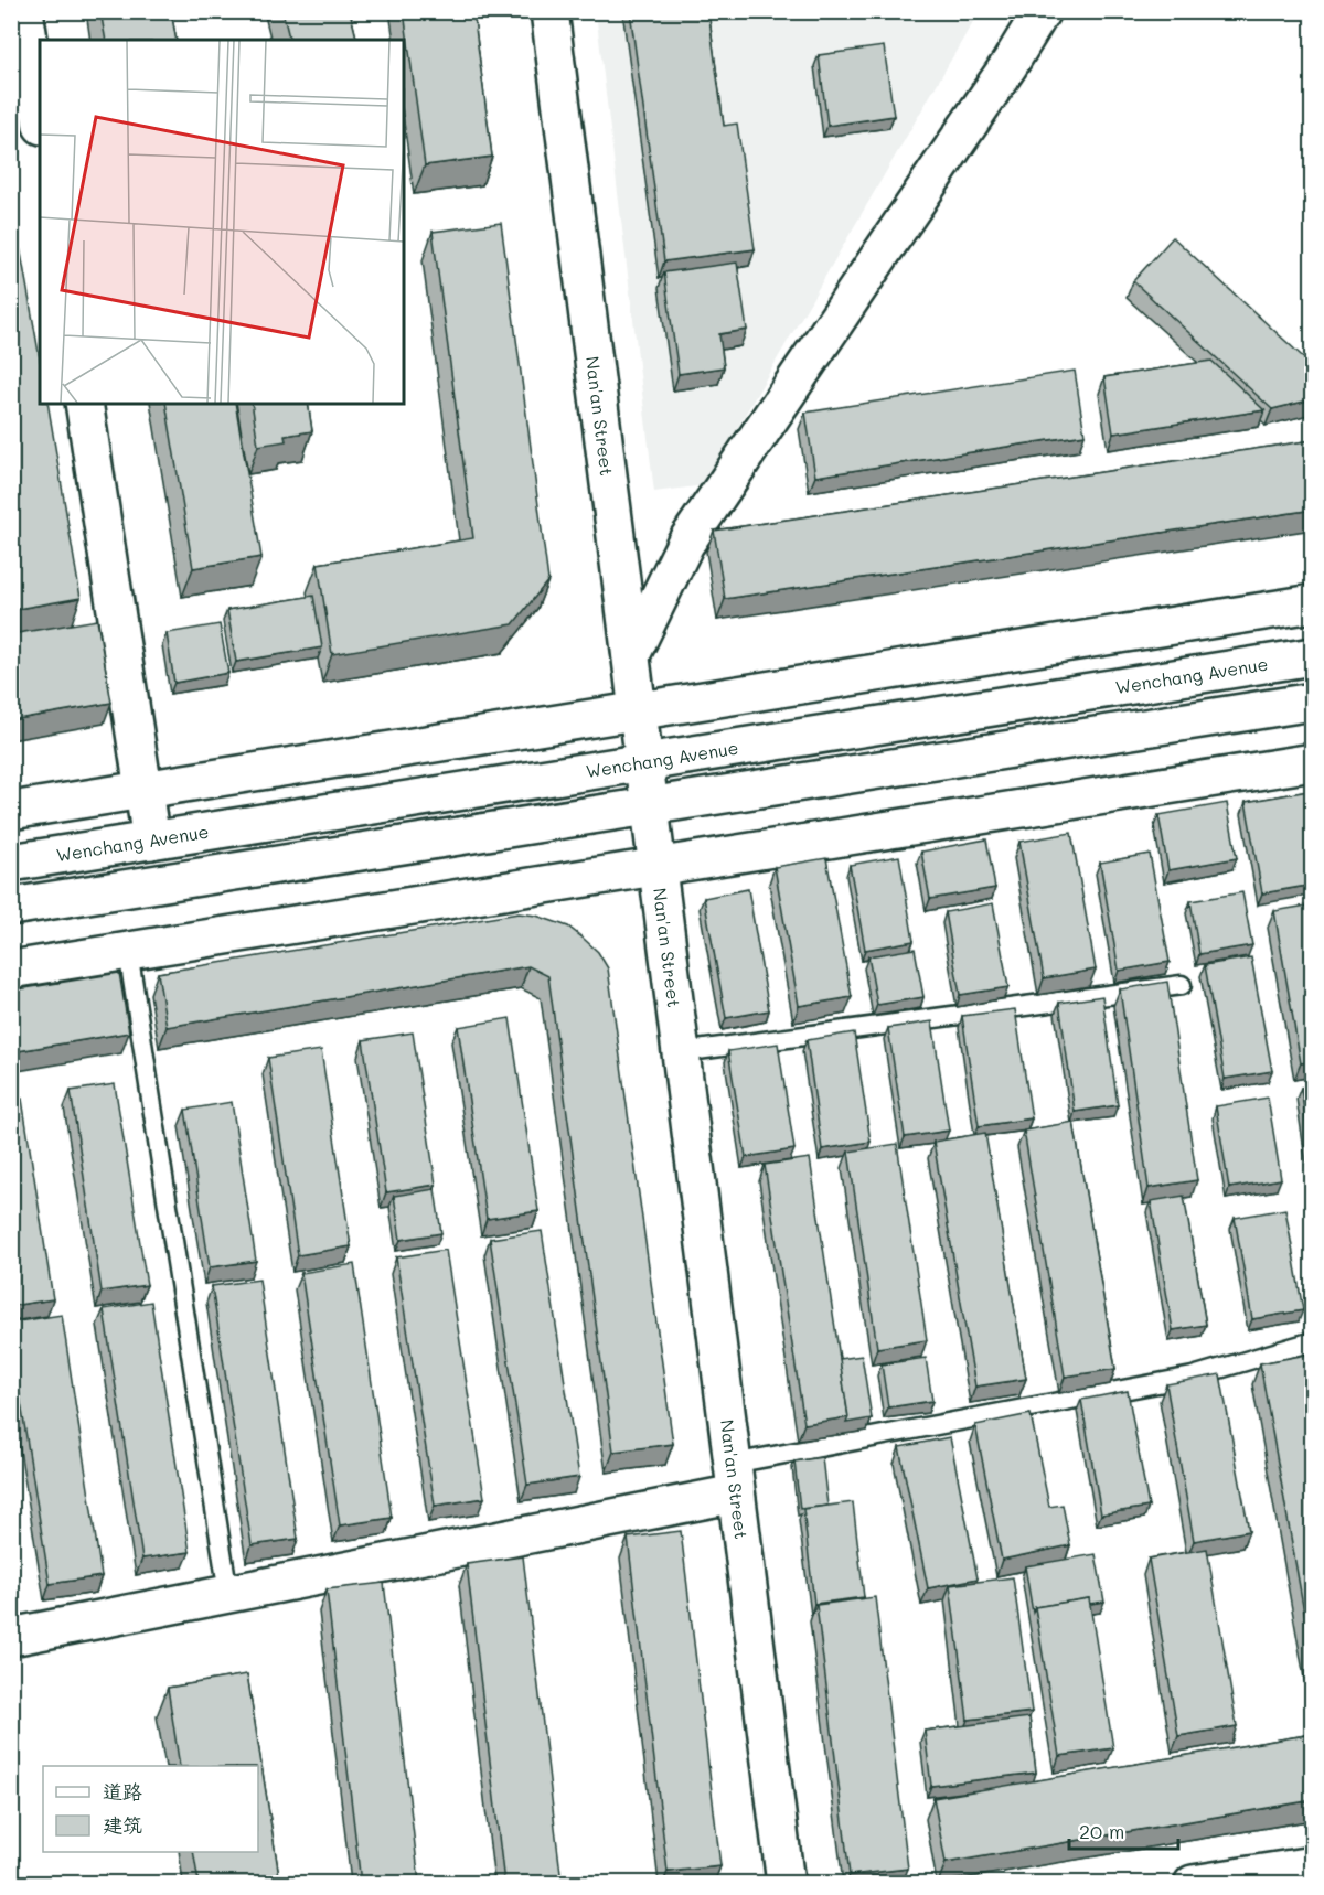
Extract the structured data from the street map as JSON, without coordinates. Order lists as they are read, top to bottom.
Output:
{
  "streets": {
    "street": ["Nan'an Street", "Wenchang Avenue"]
  },
  "crossings": [
    ["Nan'an Street", "Wenchang Avenue"]
  ],
  "legend": ["道路", "建筑"],
  "scale_bar": "20 m"
}
